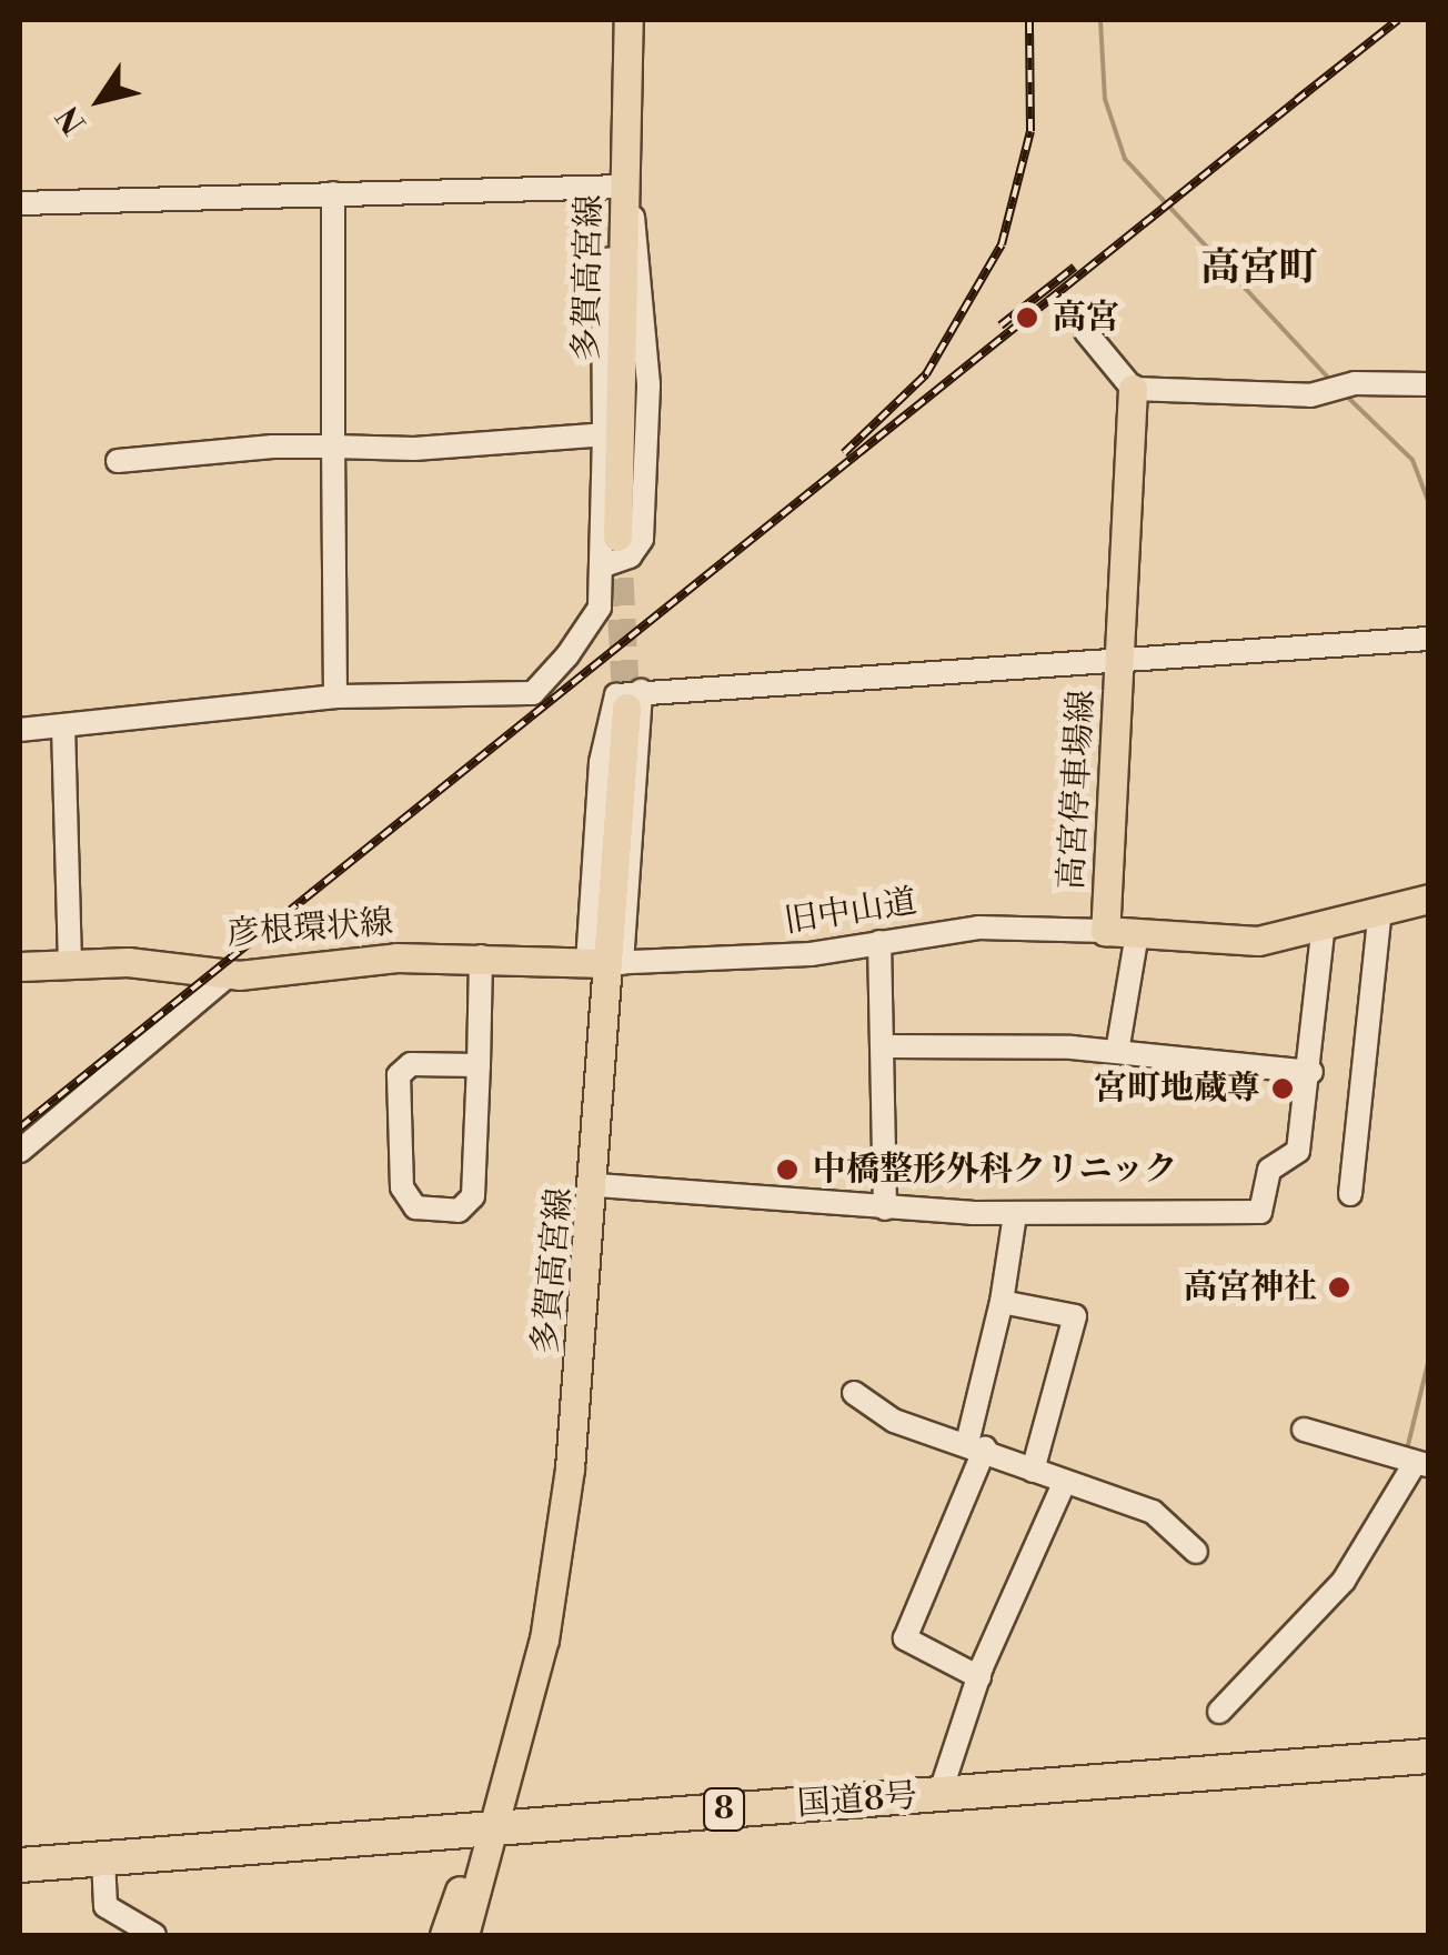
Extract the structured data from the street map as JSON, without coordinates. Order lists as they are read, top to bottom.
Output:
{
  "streets": {
    "highway": ["国道8号", "8"],
    "main road": ["多賀高宮線", "高宮停車場線", "彦根環状線"],
    "street": ["旧中山道"]
  },
  "crossings": [
    ["多賀高宮線", "旧中山道"],
    ["多賀高宮線", "彦根環状線"],
    ["多賀高宮線", "国道8号"],
    ["高宮停車場線", "旧中山道"],
    ["旧中山道", "彦根環状線"]
  ],
  "districts": ["高宮町"],
  "places": [
    "高宮",
    "宮町地蔵尊",
    "中橋整形外科クリニック",
    "高宮神社"
  ],
  "north": "bottom left"
}
